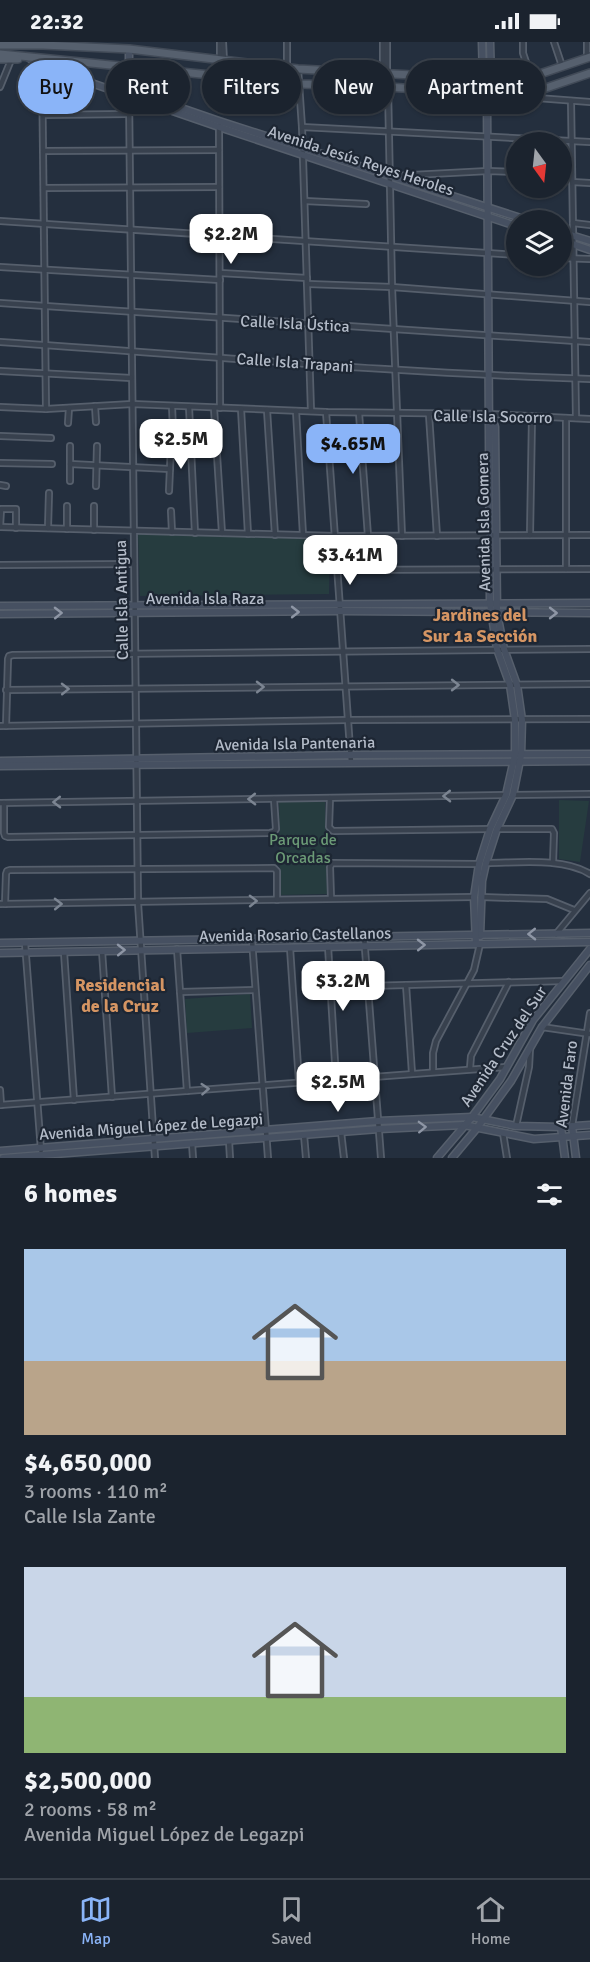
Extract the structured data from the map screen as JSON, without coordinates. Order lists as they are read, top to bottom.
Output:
{
  "streets": {
    "street": [
      "Avenida Jesús Reyes Heroles",
      "Calle Isla Ústica",
      "Calle Isla Trapani",
      "Calle Isla Socorro",
      "Avenida Isla Gomera",
      "Avenida Isla Raza",
      "Calle Isla Antigua",
      "Avenida Isla Pantenaria",
      "Avenida Rosario Castellanos",
      "Avenida Cruz del Sur",
      "Avenida Faro",
      "Avenida Miguel López de Legazpi"
    ]
  },
  "crossings": [
    ["Avenida Jesús Reyes Heroles", "Avenida Isla Gomera"],
    ["Calle Isla Ústica", "Avenida Isla Gomera"],
    ["Calle Isla Ústica", "Calle Isla Antigua"],
    ["Calle Isla Trapani", "Avenida Isla Gomera"],
    ["Calle Isla Trapani", "Calle Isla Antigua"],
    ["Calle Isla Socorro", "Avenida Isla Gomera"],
    ["Calle Isla Socorro", "Calle Isla Antigua"],
    ["Avenida Isla Gomera", "Avenida Isla Raza"],
    ["Avenida Isla Gomera", "Avenida Isla Pantenaria"],
    ["Avenida Isla Gomera", "Avenida Rosario Castellanos"],
    ["Avenida Isla Raza", "Calle Isla Antigua"],
    ["Calle Isla Antigua", "Avenida Isla Pantenaria"],
    ["Calle Isla Antigua", "Avenida Rosario Castellanos"],
    ["Calle Isla Antigua", "Avenida Miguel López de Legazpi"],
    ["Avenida Cruz del Sur", "Avenida Miguel López de Legazpi"],
    ["Avenida Faro", "Avenida Miguel López de Legazpi"]
  ],
  "districts": ["Jardines del Sur 1a Sección", "Residencial de la Cruz"],
  "parks": ["Parque de Orcadas"],
  "north": "bottom",
  "page": {
    "status": "22:32",
    "chip": [
      "Buy",
      "Rent",
      "Filters",
      "New",
      "Apartment"
    ],
    "price": [
      "$2.2M",
      "$2.5M",
      "$4.65M",
      "$3.41M",
      "$3.2M",
      "$2.5M"
    ],
    "heading": "6 homes",
    "list": [
      {
        "name": "$4,650,000",
        "note": "3 rooms · 110 m² · Calle Isla Zante"
      },
      {
        "name": "$2,500,000",
        "note": "2 rooms · 58 m² · Avenida Miguel López de Legazpi"
      }
    ],
    "tabs": ["Map", "Saved", "Home"]
  }
}
